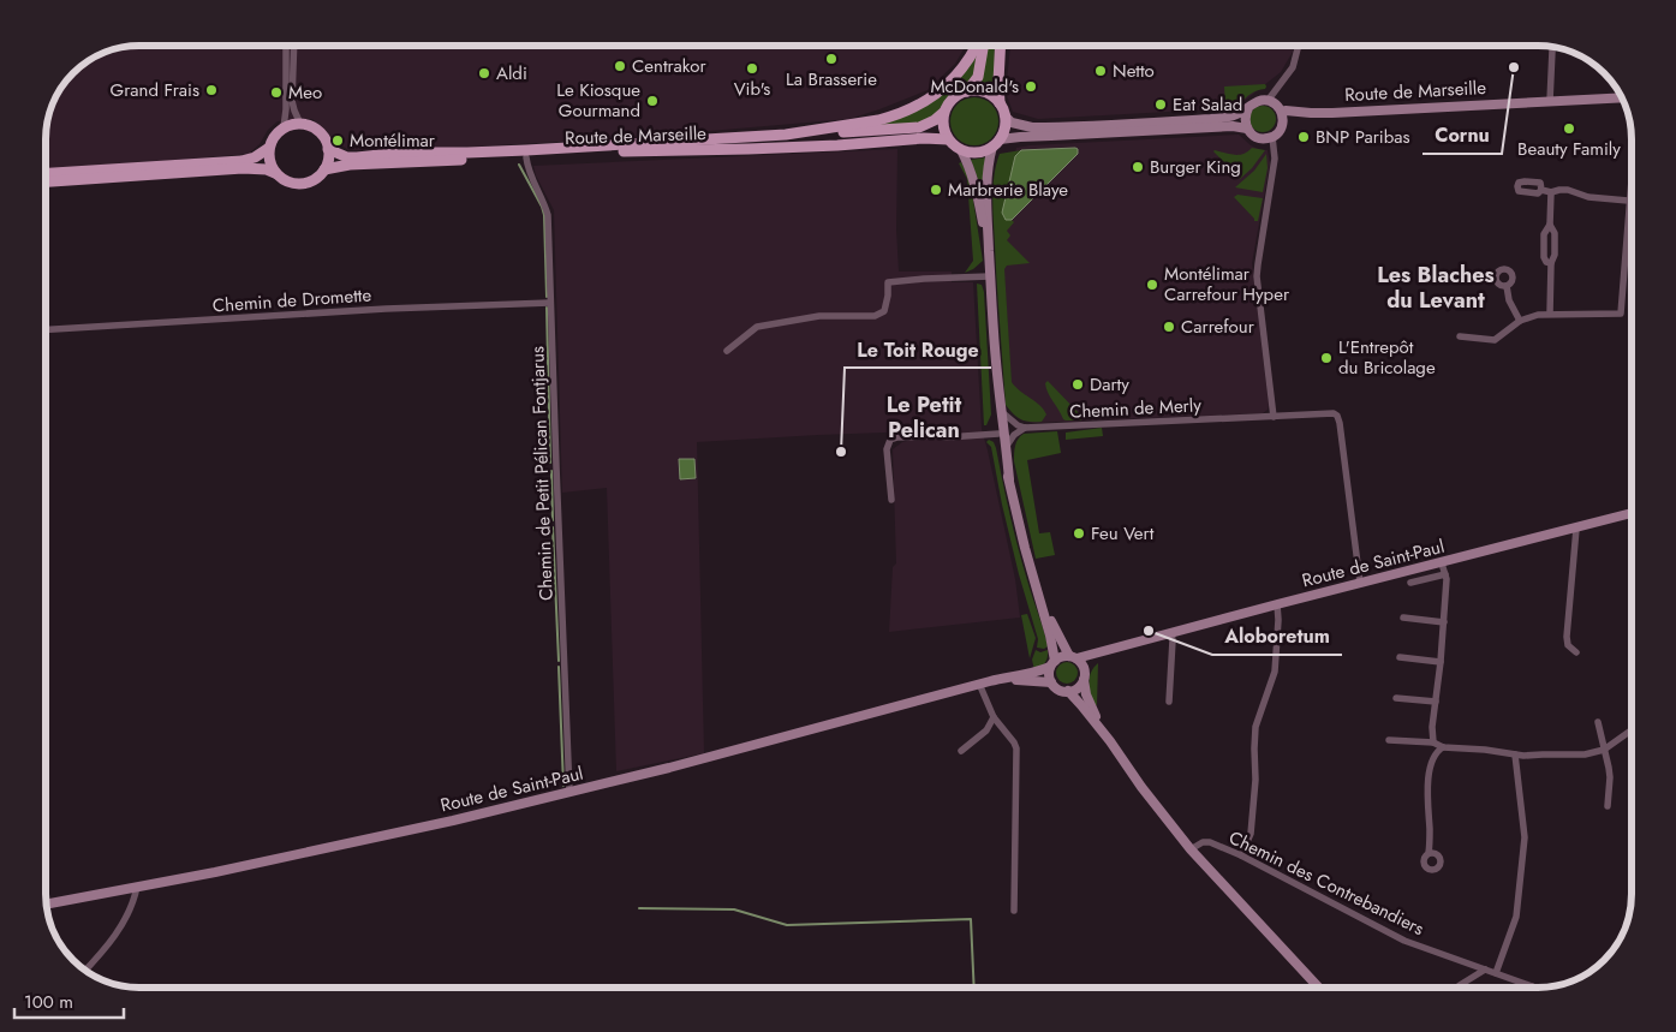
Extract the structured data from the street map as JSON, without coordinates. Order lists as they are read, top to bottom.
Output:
{
  "streets": {
    "main road": ["Route de Marseille", "Route de Saint-Paul"],
    "street": [
      "Chemin de Dromette",
      "Chemin de Merly",
      "Chemin de Petit Pélican Fontjarus",
      "Chemin des Contrebandiers"
    ]
  },
  "crossings": [
    ["Route de Marseille", "Chemin de Petit Pélican Fontjarus"],
    ["Chemin de Dromette", "Chemin de Petit Pélican Fontjarus"],
    ["Chemin de Merly", "Route de Saint-Paul"],
    ["Chemin de Petit Pélican Fontjarus", "Route de Saint-Paul"]
  ],
  "districts": ["Les Blaches du Levant", "Le Petit Pelican"],
  "places": [
    "La Brasserie",
    "Centrakor",
    "Cornu",
    "Vib's",
    "Netto",
    "Aldi",
    "McDonald's",
    "Grand Frais",
    "Meo",
    "Le Kiosque Gourmand",
    "Eat Salad",
    "Beauty Family",
    "BNP Paribas",
    "Montélimar",
    "Burger King",
    "Marbrerie Blaye",
    "Montélimar Carrefour Hyper",
    "Carrefour",
    "L'Entrepôt du Bricolage",
    "Darty",
    "Le Toit Rouge",
    "Feu Vert",
    "Aloboretum"
  ],
  "scale_bar": "100 m"
}
